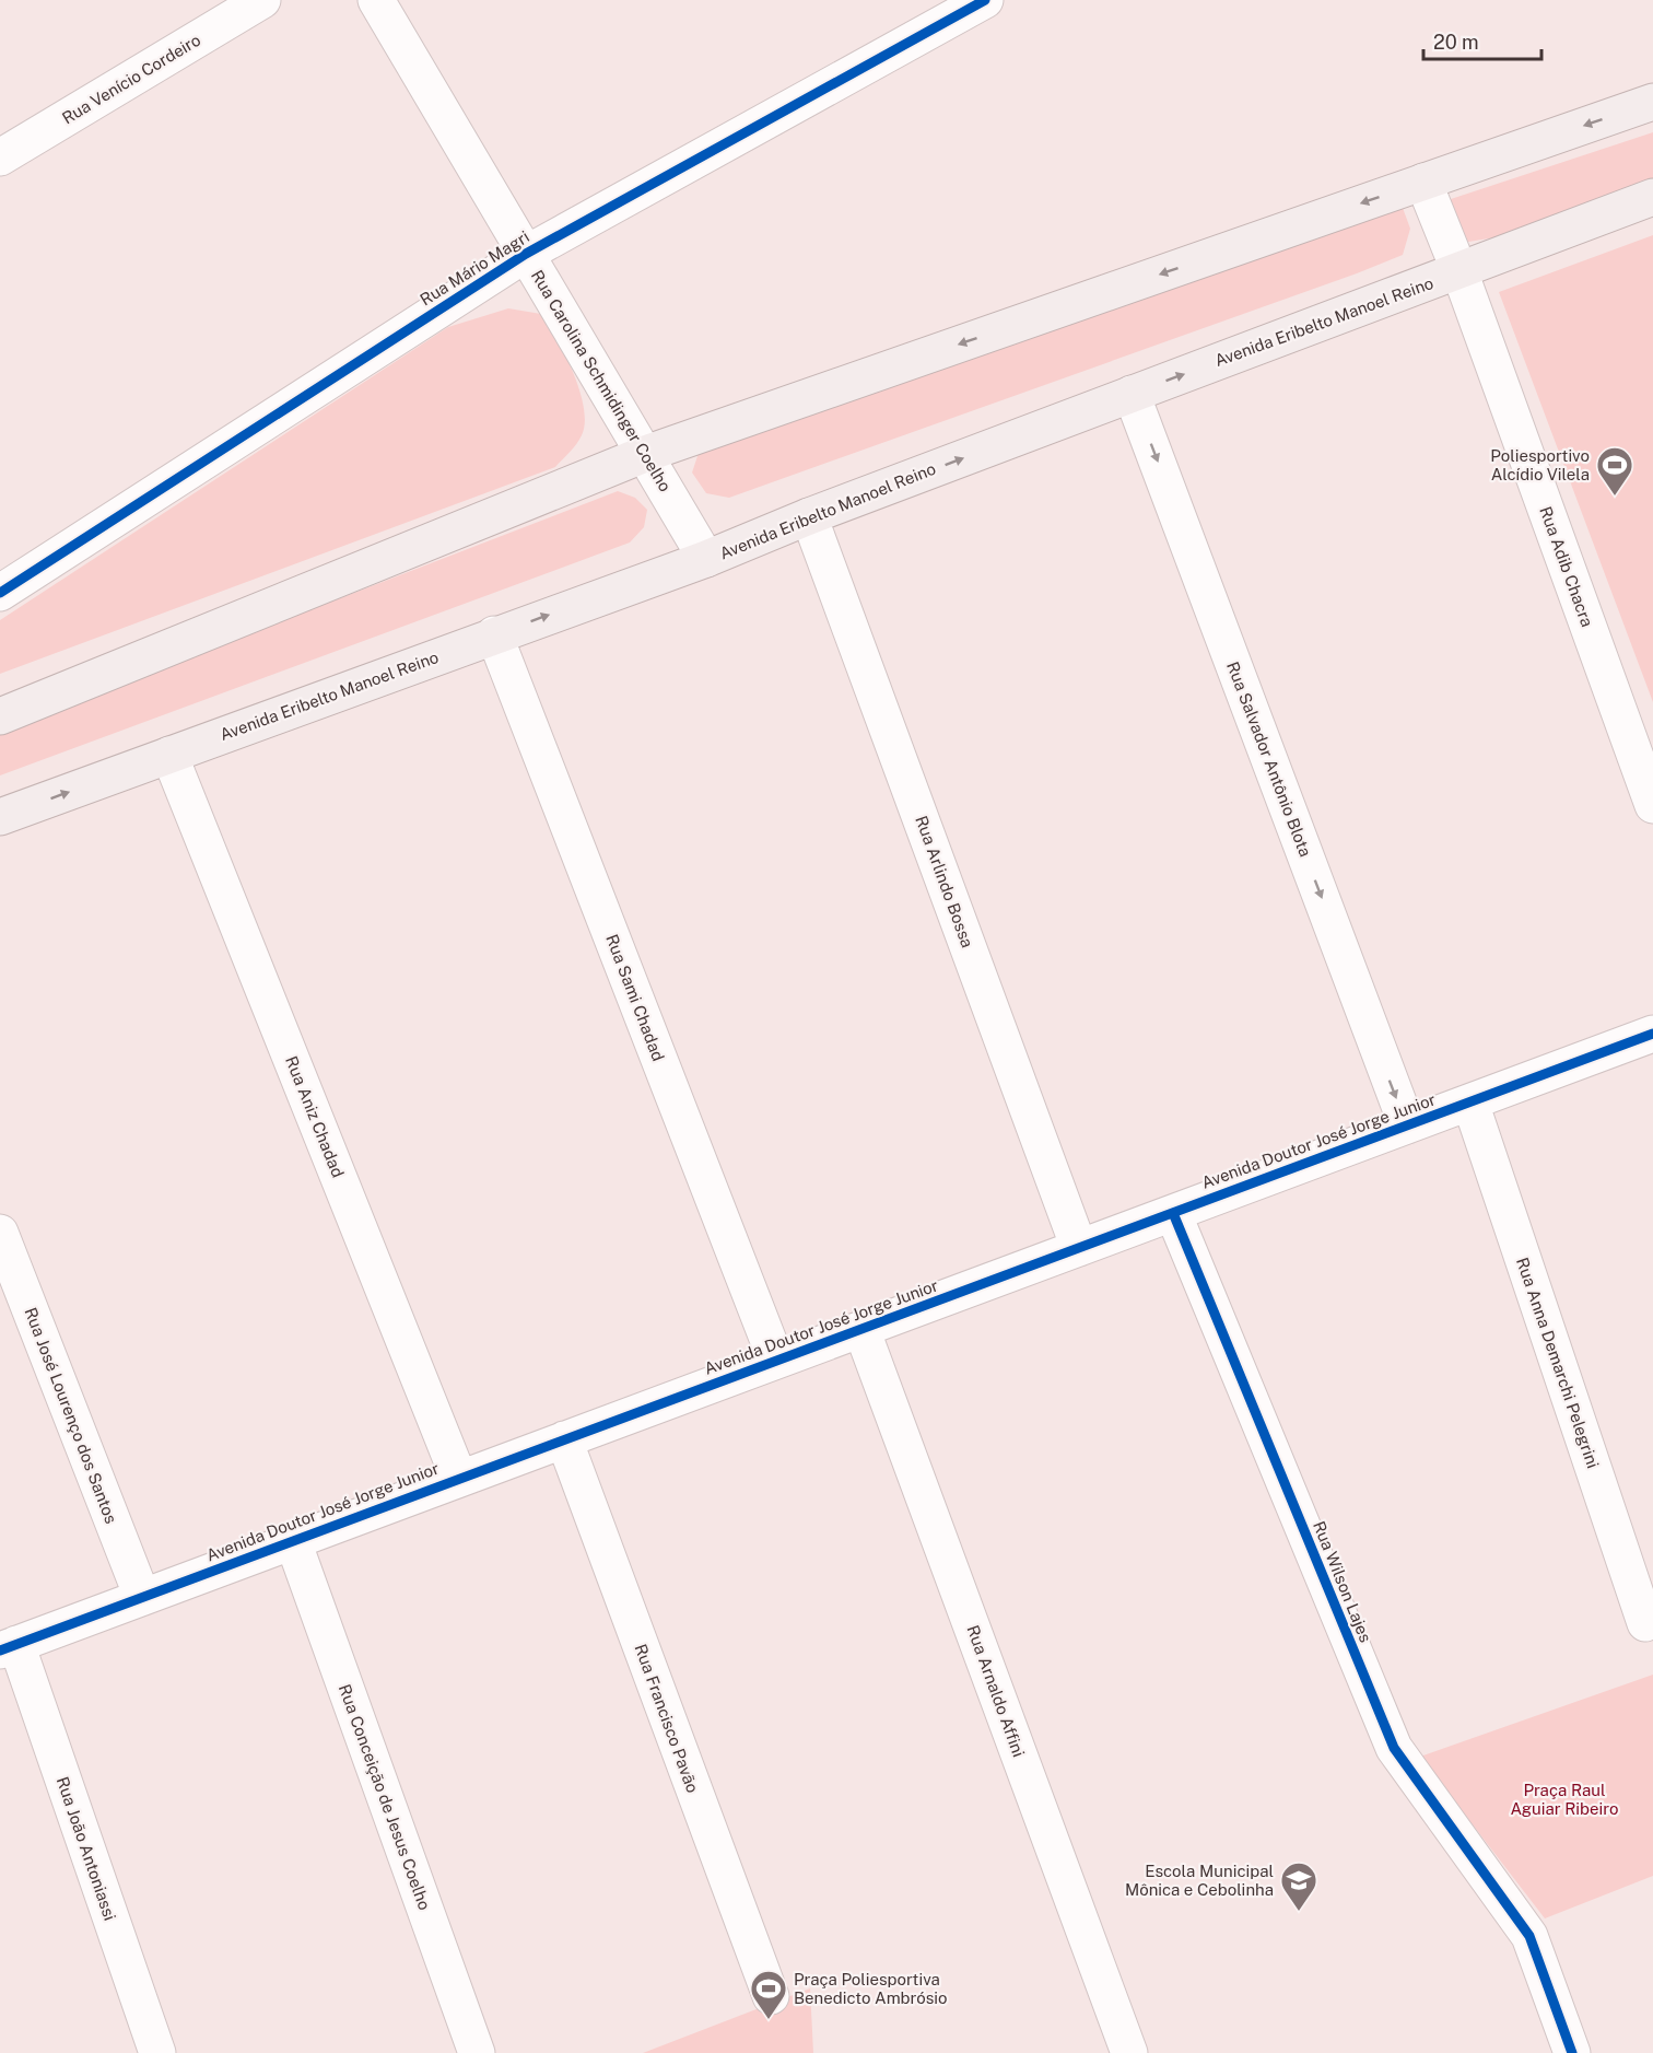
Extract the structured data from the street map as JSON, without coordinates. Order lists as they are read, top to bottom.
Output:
{
  "streets": {
    "main road": ["Avenida Eribelto Manoel Reino"],
    "street": [
      "Rua Venício Cordeiro",
      "Rua Mário Magri",
      "Rua Carolina Schmidinger Coelho",
      "Rua Adib Chacra",
      "Rua Salvador Antônio Blota",
      "Rua Arlindo Bossa",
      "Rua Sami Chadad",
      "Rua Aniz Chadad",
      "Avenida Doutor José Jorge Junior",
      "Rua Anna Demarchi Pelegrini",
      "Rua José Lourenço dos Santos",
      "Rua Wilson Lajes",
      "Rua Arnaldo Affini",
      "Rua Francisco Pavão",
      "Rua Conceição de Jesus Coelho",
      "Rua João Antoniassi"
    ]
  },
  "crossings": [
    ["Rua Mário Magri", "Rua Carolina Schmidinger Coelho"],
    ["Avenida Eribelto Manoel Reino", "Rua Carolina Schmidinger Coelho"],
    ["Avenida Eribelto Manoel Reino", "Rua Adib Chacra"],
    ["Avenida Eribelto Manoel Reino", "Rua Salvador Antônio Blota"],
    ["Avenida Eribelto Manoel Reino", "Rua Arlindo Bossa"],
    ["Avenida Eribelto Manoel Reino", "Rua Sami Chadad"],
    ["Avenida Eribelto Manoel Reino", "Rua Aniz Chadad"],
    ["Rua Salvador Antônio Blota", "Avenida Doutor José Jorge Junior"],
    ["Rua Arlindo Bossa", "Avenida Doutor José Jorge Junior"],
    ["Rua Sami Chadad", "Avenida Doutor José Jorge Junior"],
    ["Rua Aniz Chadad", "Avenida Doutor José Jorge Junior"],
    ["Avenida Doutor José Jorge Junior", "Rua Anna Demarchi Pelegrini"],
    ["Avenida Doutor José Jorge Junior", "Rua José Lourenço dos Santos"],
    ["Avenida Doutor José Jorge Junior", "Rua Wilson Lajes"],
    ["Avenida Doutor José Jorge Junior", "Rua Arnaldo Affini"],
    ["Avenida Doutor José Jorge Junior", "Rua Francisco Pavão"],
    ["Avenida Doutor José Jorge Junior", "Rua Conceição de Jesus Coelho"],
    ["Avenida Doutor José Jorge Junior", "Rua João Antoniassi"]
  ],
  "one_way": ["Rua Salvador Antônio Blota"],
  "parks": ["Praça Raul Aguiar Ribeiro"],
  "places": {
    "sports": ["Poliesportivo Alcídio Vilela", "Praça Poliesportiva Benedicto Ambrósio"],
    "school or university": ["Escola Municipal Mônica e Cebolinha"]
  },
  "scale_bar": "20 m"
}
